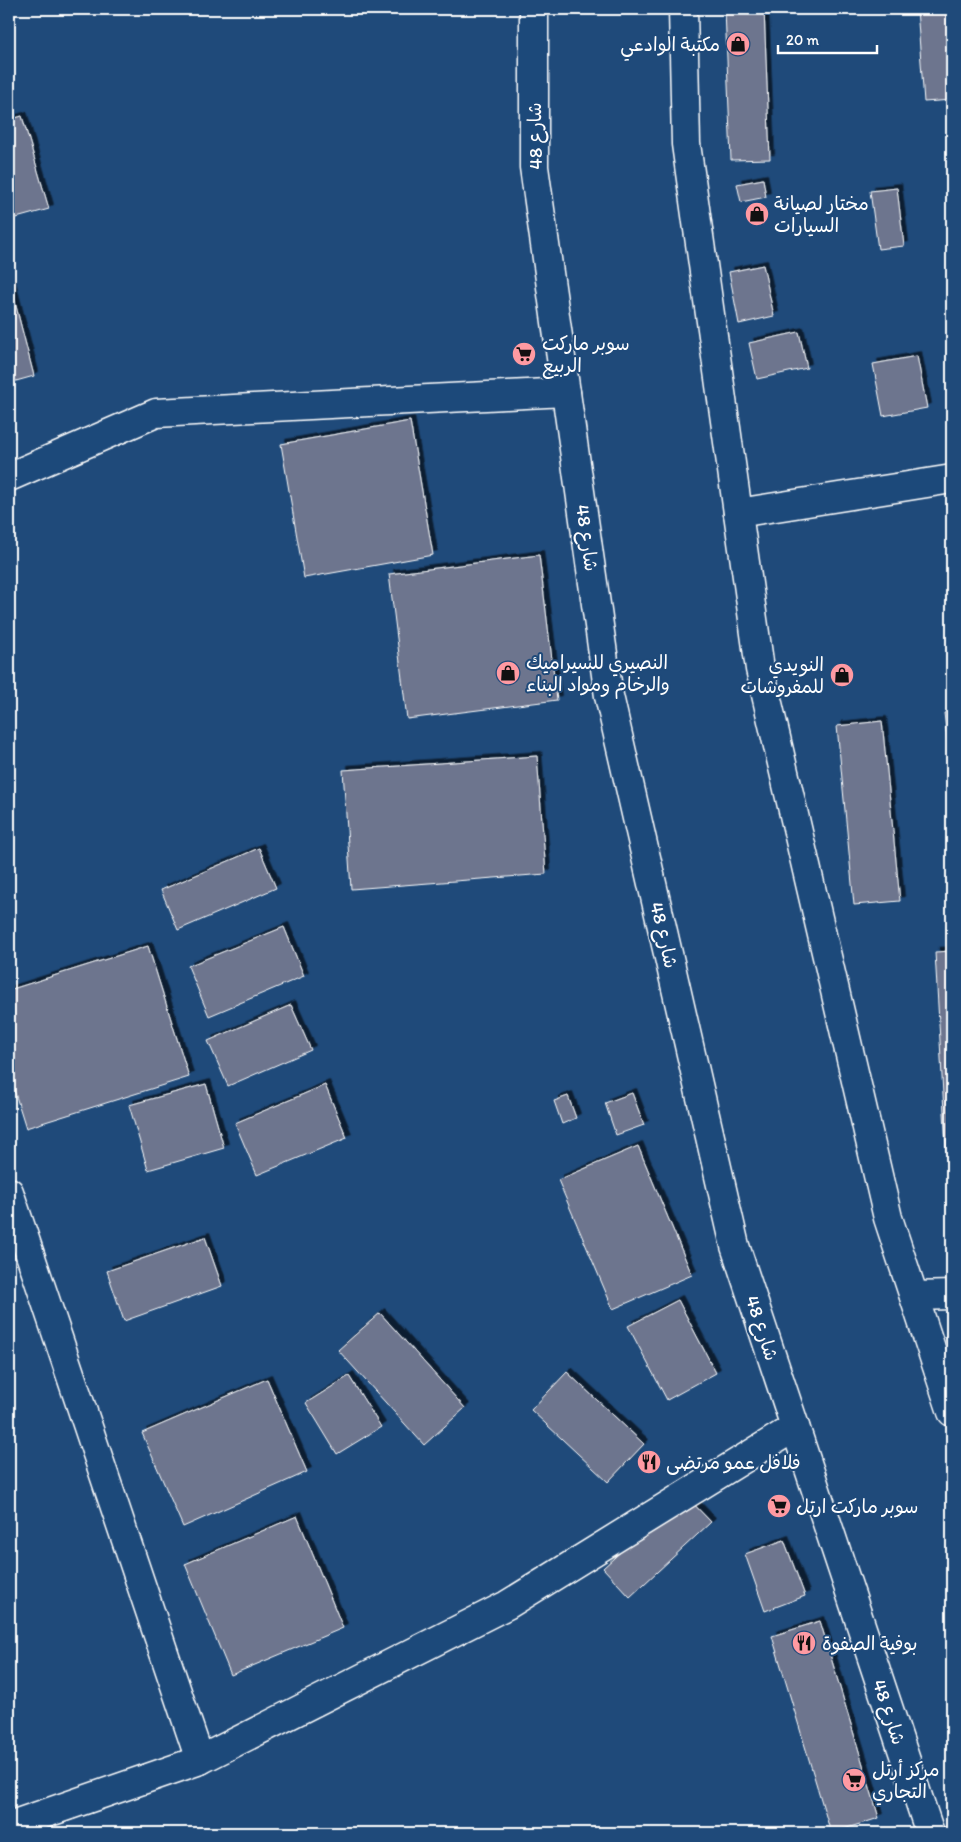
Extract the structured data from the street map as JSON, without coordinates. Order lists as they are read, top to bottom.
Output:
{
  "streets": {
    "main road": ["شارع 48"]
  },
  "places": {
    "shop": [
      "مكتبة الوادعي",
      "مختار لصيانة السيارات",
      "النصيري للسيراميك والرخام ومواد البناء",
      "النويدي للمفروشات"
    ],
    "supermarket": ["سوبر ماركت الربيع", "سوبر ماركت ارتل", "مركز أرتل التجاري"],
    "restaurant": ["فلافل عمو مرتضى", "بوفية الصفوة"]
  },
  "scale_bar": "20 m"
}
